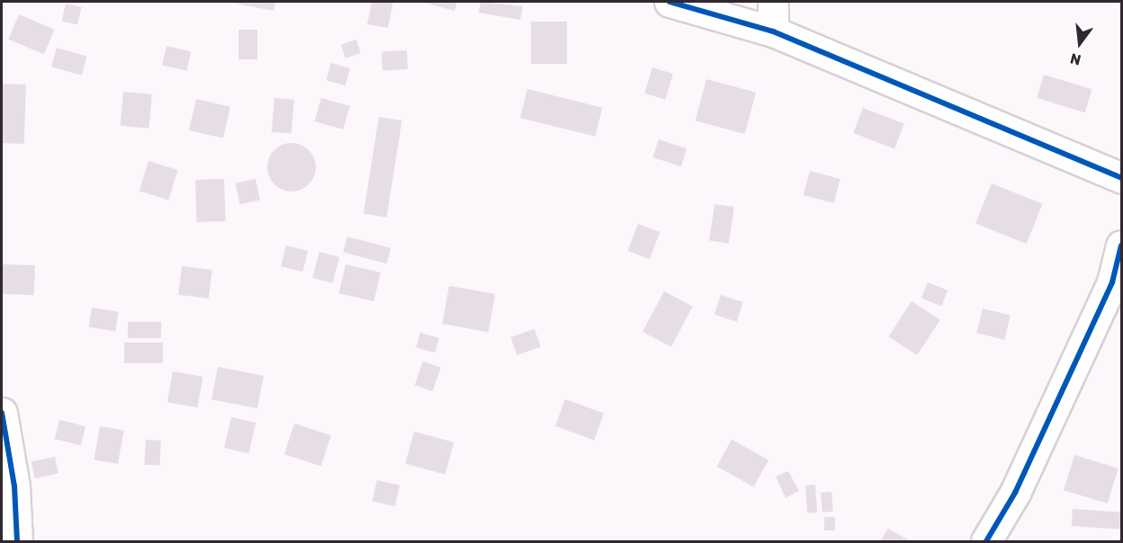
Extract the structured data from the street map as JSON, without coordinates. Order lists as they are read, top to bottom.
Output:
{
  "north": "bottom"
}
